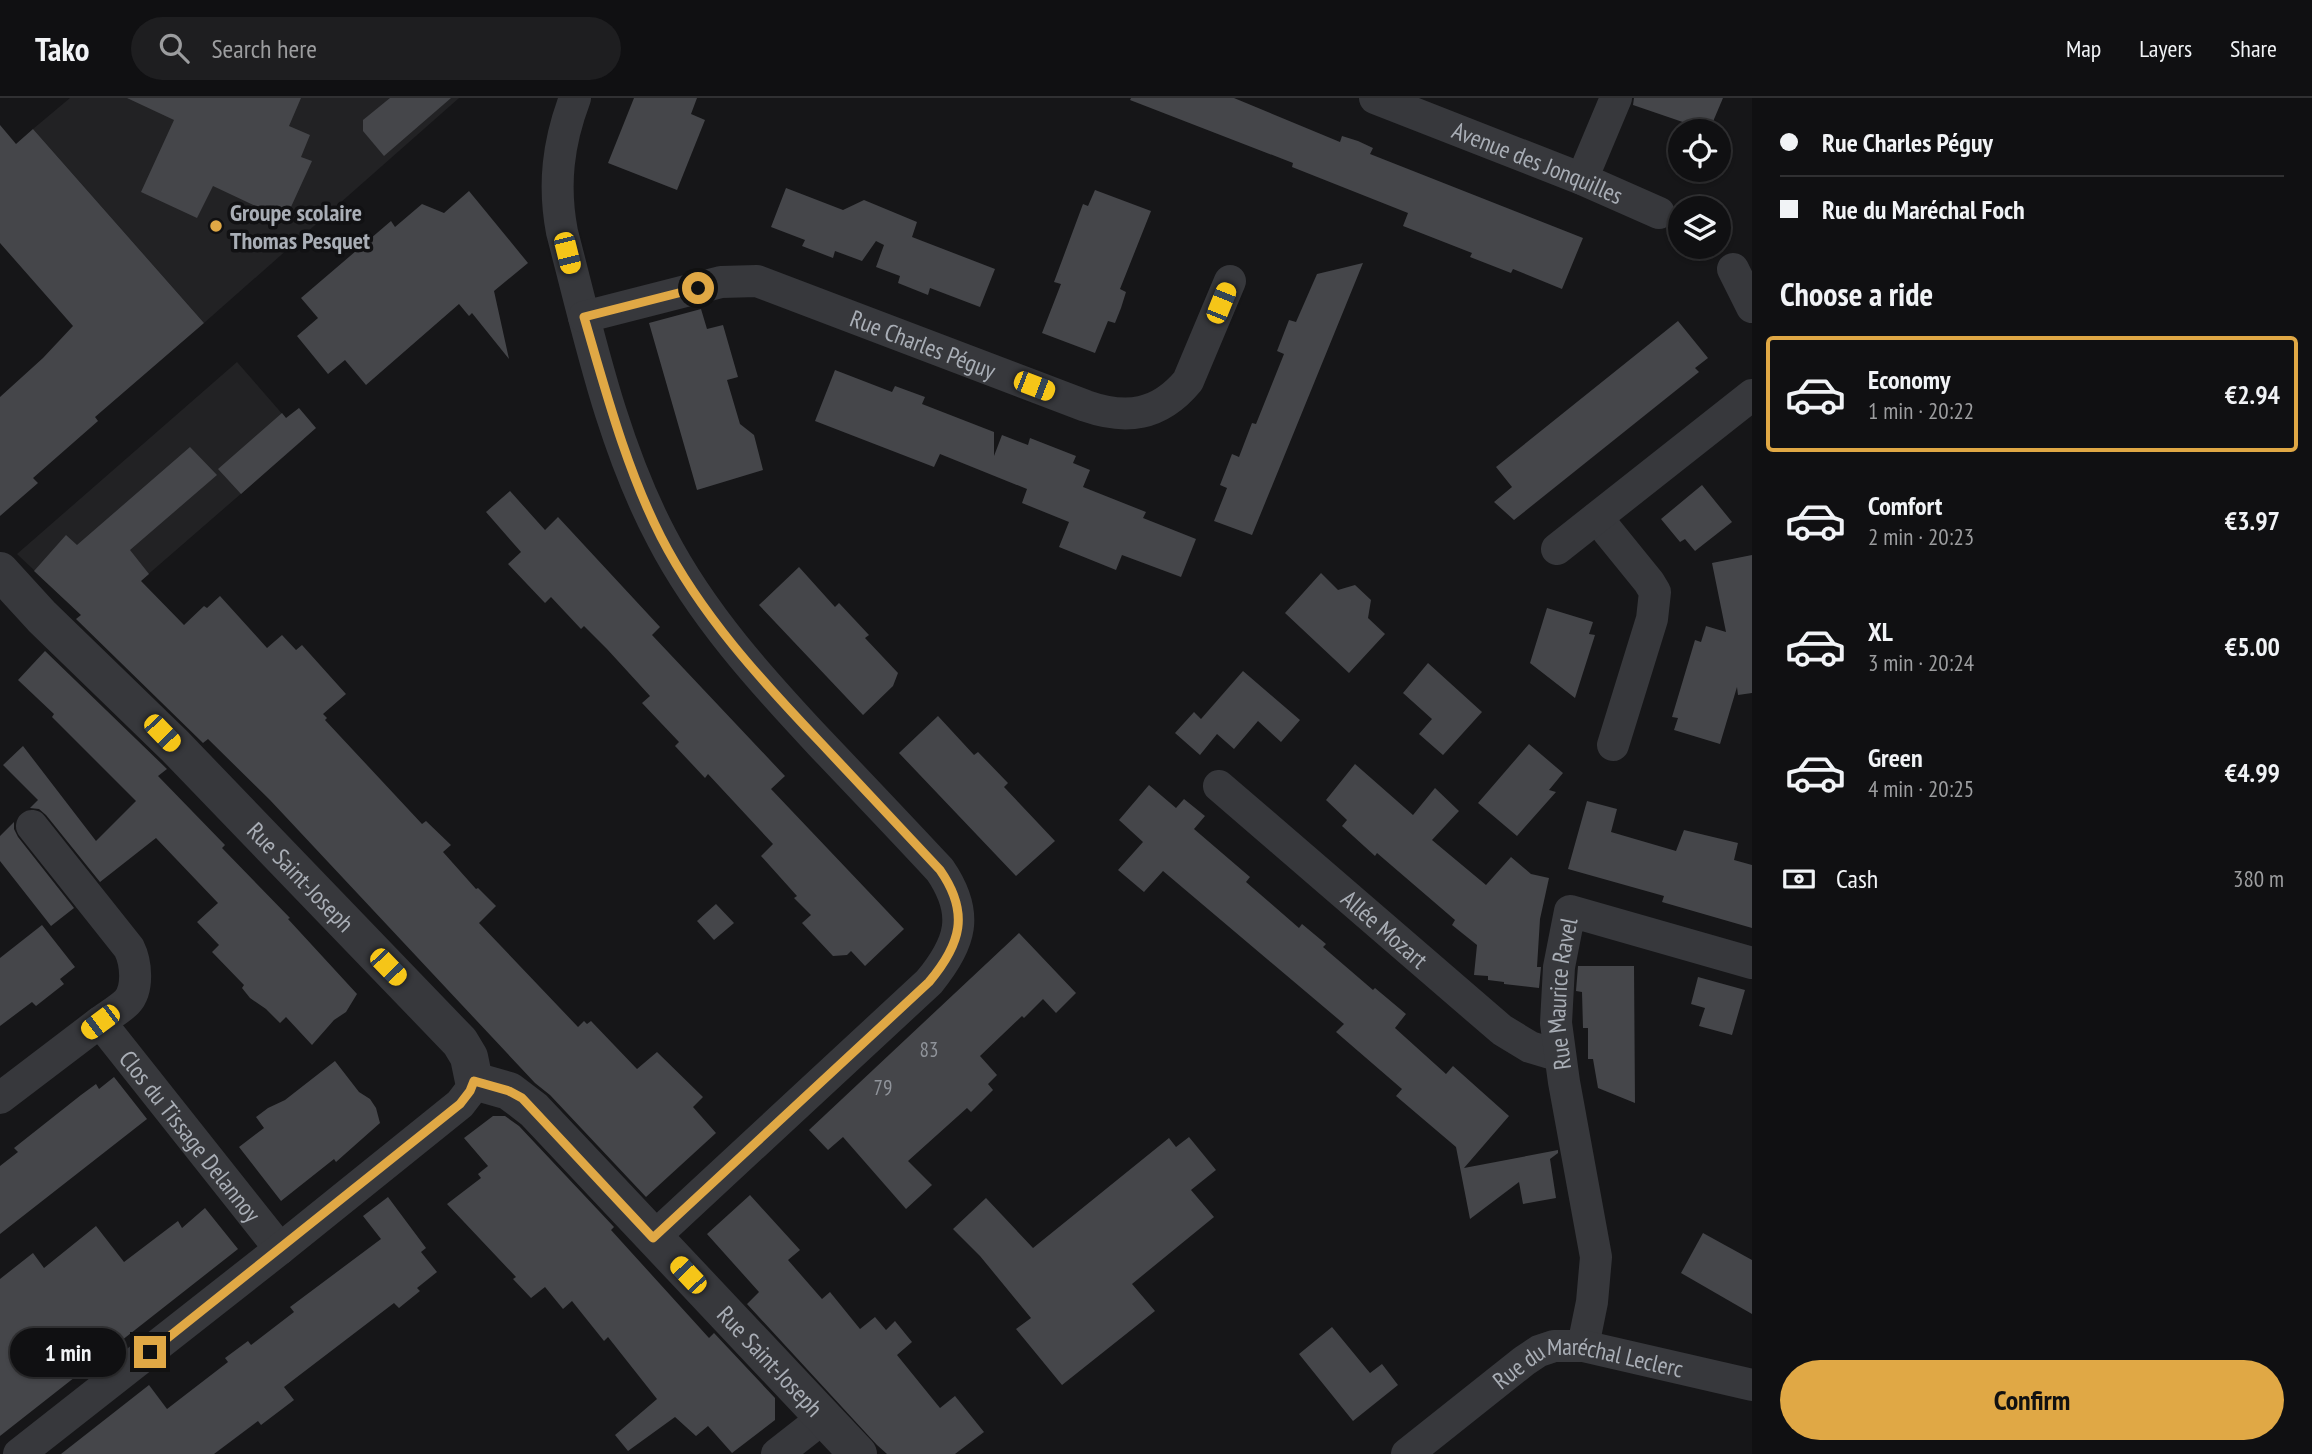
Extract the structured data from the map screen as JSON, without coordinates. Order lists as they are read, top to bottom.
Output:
{
  "streets": {
    "street": [
      "Avenue des Jonquilles",
      "Rue Charles Péguy",
      "Rue Saint-Joseph",
      "Allée Mozart",
      "Rue Maurice Ravel",
      "Clos du Tissage Delannoy",
      "Rue du Maréchal Leclerc"
    ]
  },
  "crossings": [
    ["Allée Mozart", "Rue Maurice Ravel"],
    ["Rue Maurice Ravel", "Rue du Maréchal Leclerc"]
  ],
  "places": ["Groupe scolaire Thomas Pesquet"],
  "house_numbers": ["83", "79"],
  "page": {
    "header": "Tako",
    "search": "Search here",
    "nav": ["Map", "Layers", "Share"],
    "banner": ["Rue Charles Péguy", "Rue du Maréchal Foch"],
    "heading": "Choose a ride",
    "list": [
      {
        "name": "Economy",
        "note": "1 min · 20:22",
        "value": "€2.94"
      },
      {
        "name": "Comfort",
        "note": "2 min · 20:23",
        "value": "€3.97"
      },
      {
        "name": "XL",
        "note": "3 min · 20:24",
        "value": "€5.00"
      },
      {
        "name": "Green",
        "note": "4 min · 20:25",
        "value": "€4.99"
      }
    ],
    "pay": ["Cash", "380 m"],
    "bubble": "1 min",
    "buttons": "Confirm"
  }
}
